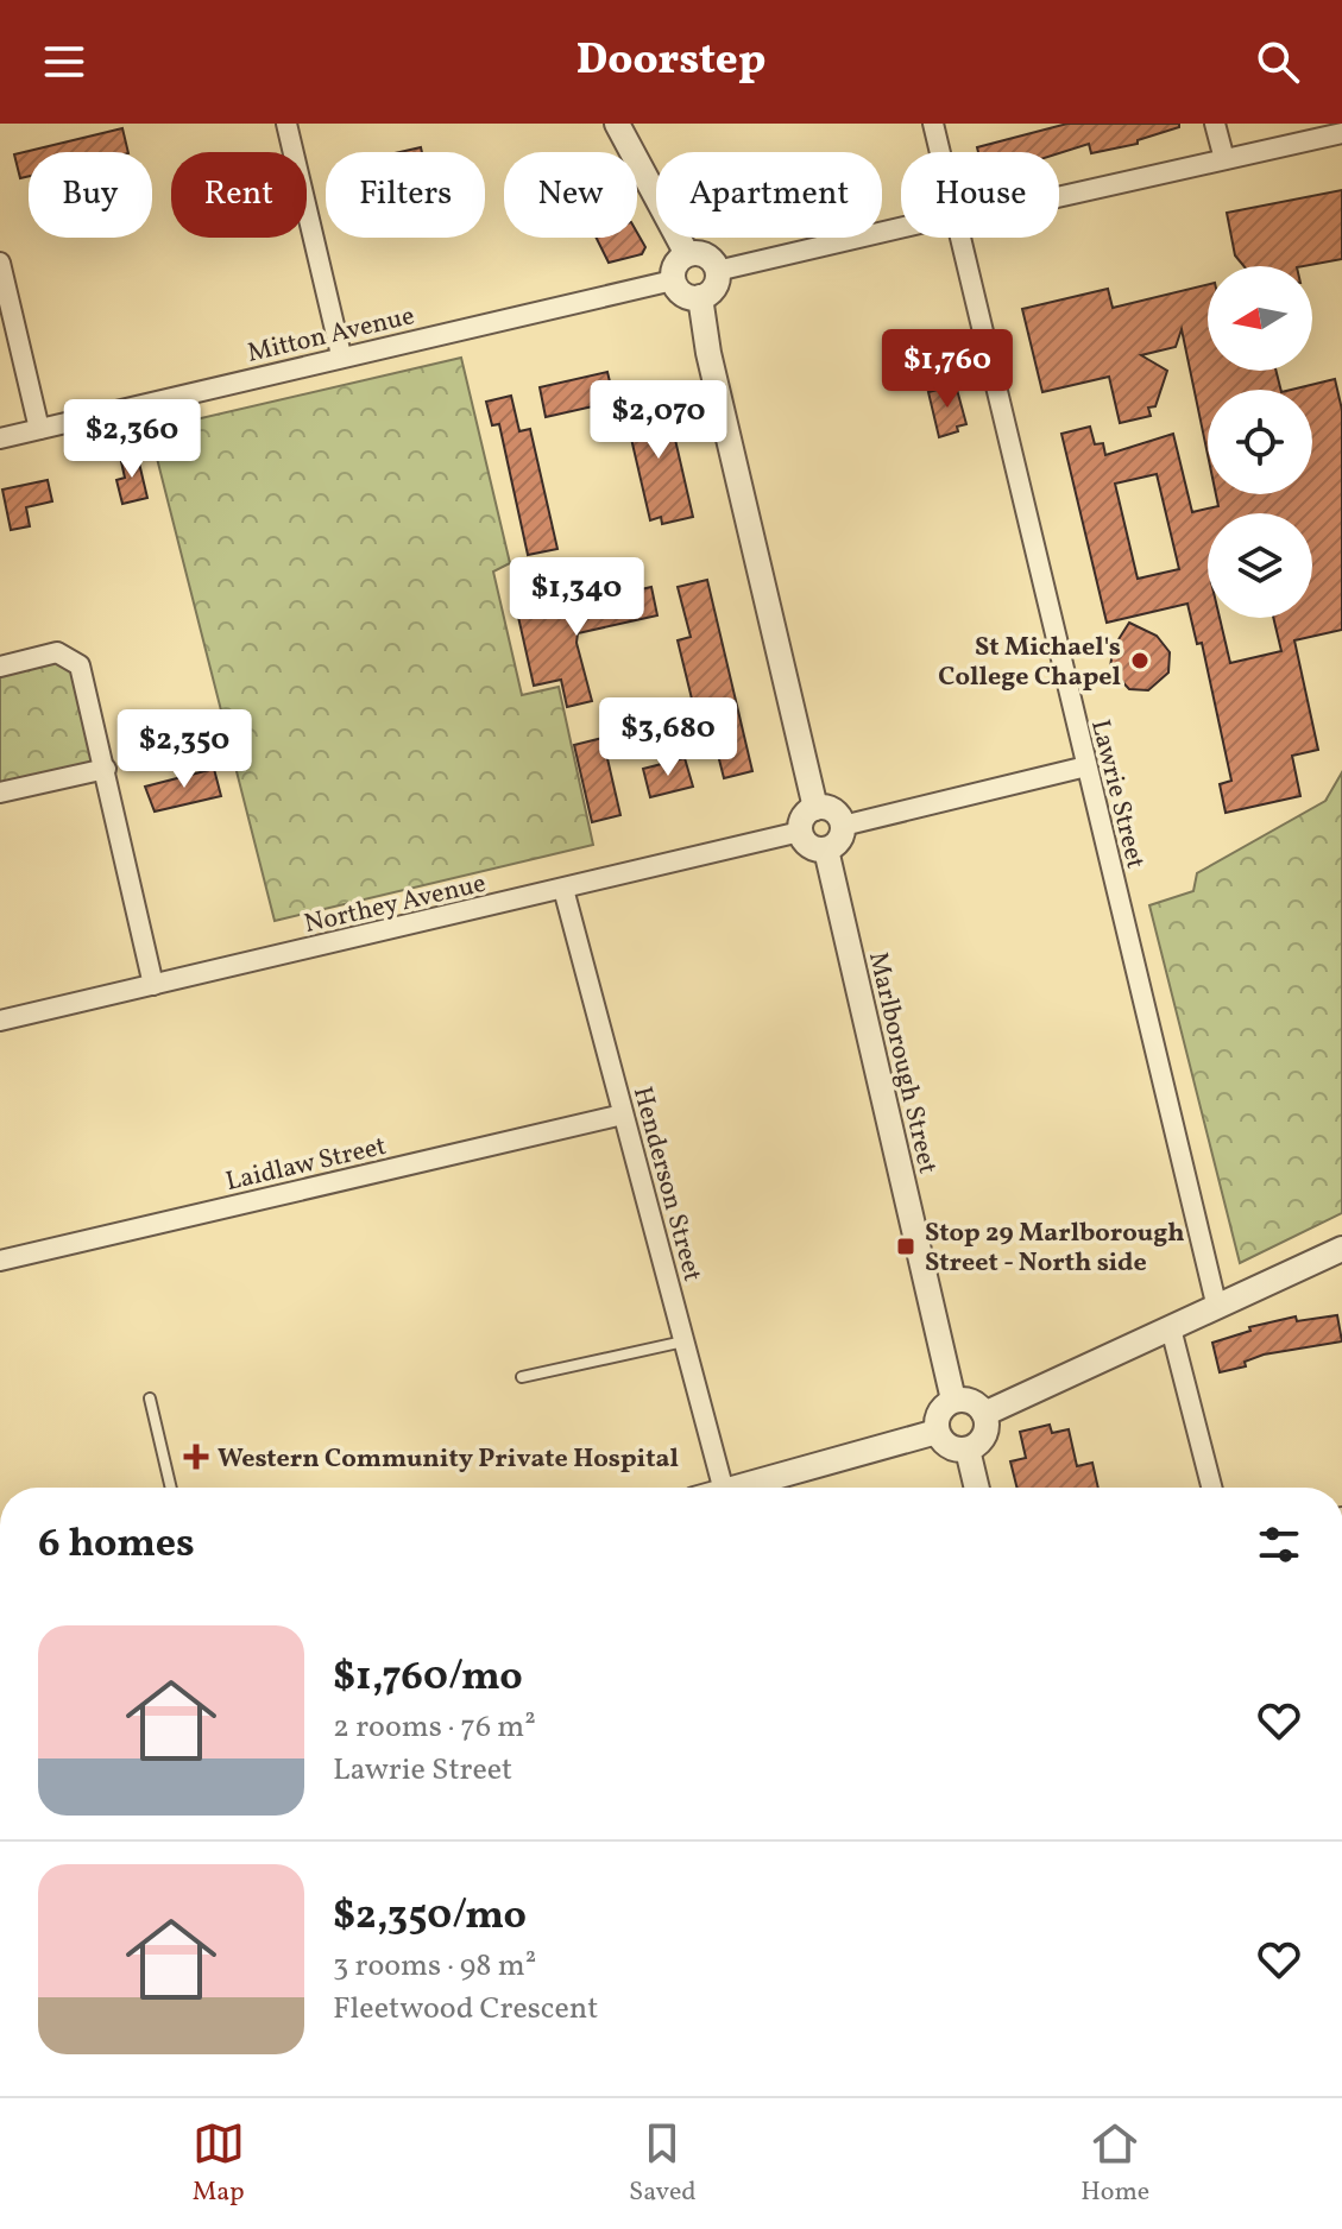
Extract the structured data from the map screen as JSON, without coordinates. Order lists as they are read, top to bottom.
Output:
{
  "streets": {
    "street": [
      "Mitton Avenue",
      "Lawrie Street",
      "Northey Avenue",
      "Marlborough Street",
      "Laidlaw Street",
      "Henderson Street"
    ]
  },
  "crossings": [
    ["Northey Avenue", "Marlborough Street"],
    ["Northey Avenue", "Henderson Street"],
    ["Laidlaw Street", "Henderson Street"]
  ],
  "places": {
    "other": ["St Michael's College Chapel"],
    "transit": ["Stop 29 Marlborough Street - North side"],
    "health": ["Western Community Private Hospital"]
  },
  "north": "left",
  "page": {
    "header": "Doorstep",
    "chip": [
      "Buy",
      "Rent",
      "Filters",
      "New",
      "Apartment",
      "House"
    ],
    "price": [
      "$1,760",
      "$2,070",
      "$2,360",
      "$1,340",
      "$3,680",
      "$2,350"
    ],
    "heading": "6 homes",
    "list": [
      {
        "name": "$1,760/mo",
        "note": "2 rooms · 76 m² · Lawrie Street"
      },
      {
        "name": "$2,350/mo",
        "note": "3 rooms · 98 m² · Fleetwood Crescent"
      }
    ],
    "tabs": ["Map", "Saved", "Home"]
  }
}
